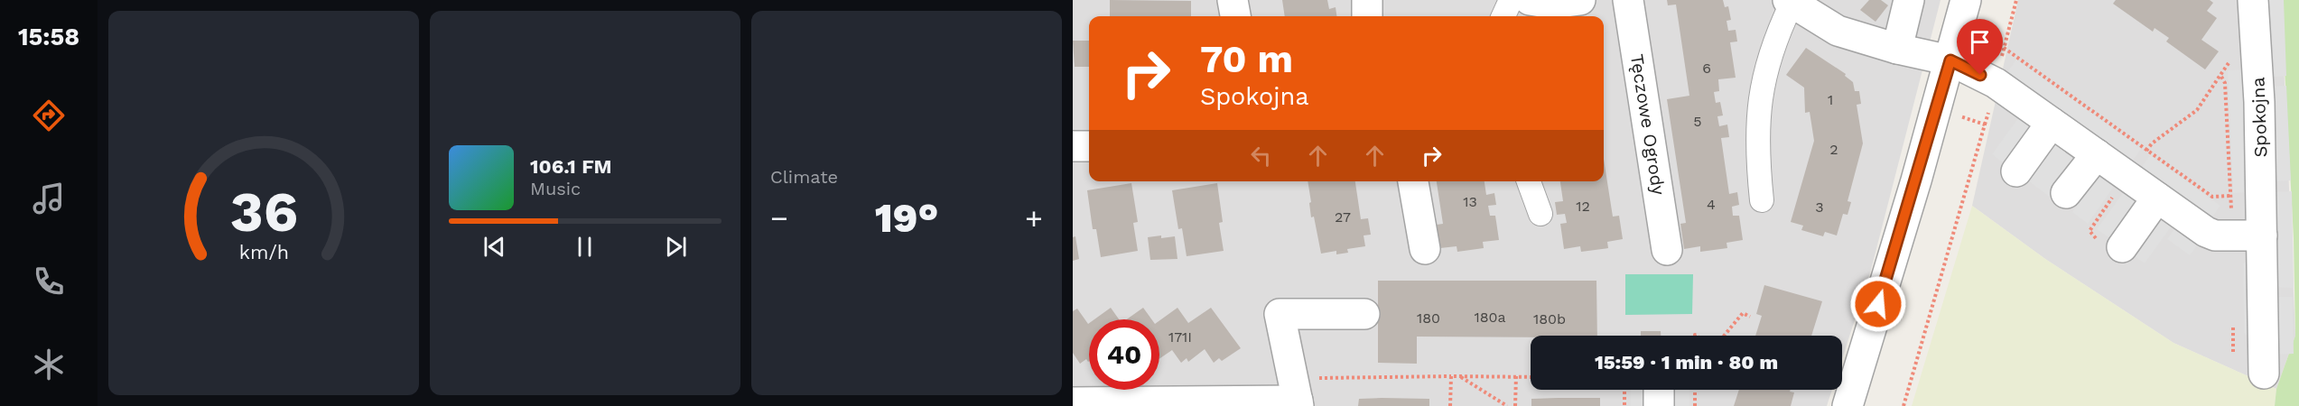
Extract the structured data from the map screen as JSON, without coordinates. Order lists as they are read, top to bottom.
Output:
{
  "streets": {
    "street": ["Spokojna", "Tęczowe Ogrody"]
  },
  "house_numbers": [
    "6",
    "1",
    "5",
    "2",
    "13",
    "4",
    "12",
    "3",
    "27",
    "180a",
    "180",
    "180b",
    "171I"
  ],
  "page": {
    "tabs": "15:58",
    "tile": "Climate",
    "turn": ["70 m", "Spokojna"],
    "song": ["106.1 FM", "Music"],
    "heat": ["−", "19°", "+"],
    "limit": "40",
    "trip": "15:59 · 1 min · 80 m",
    "gauge": ["36", "km/h"]
  }
}
